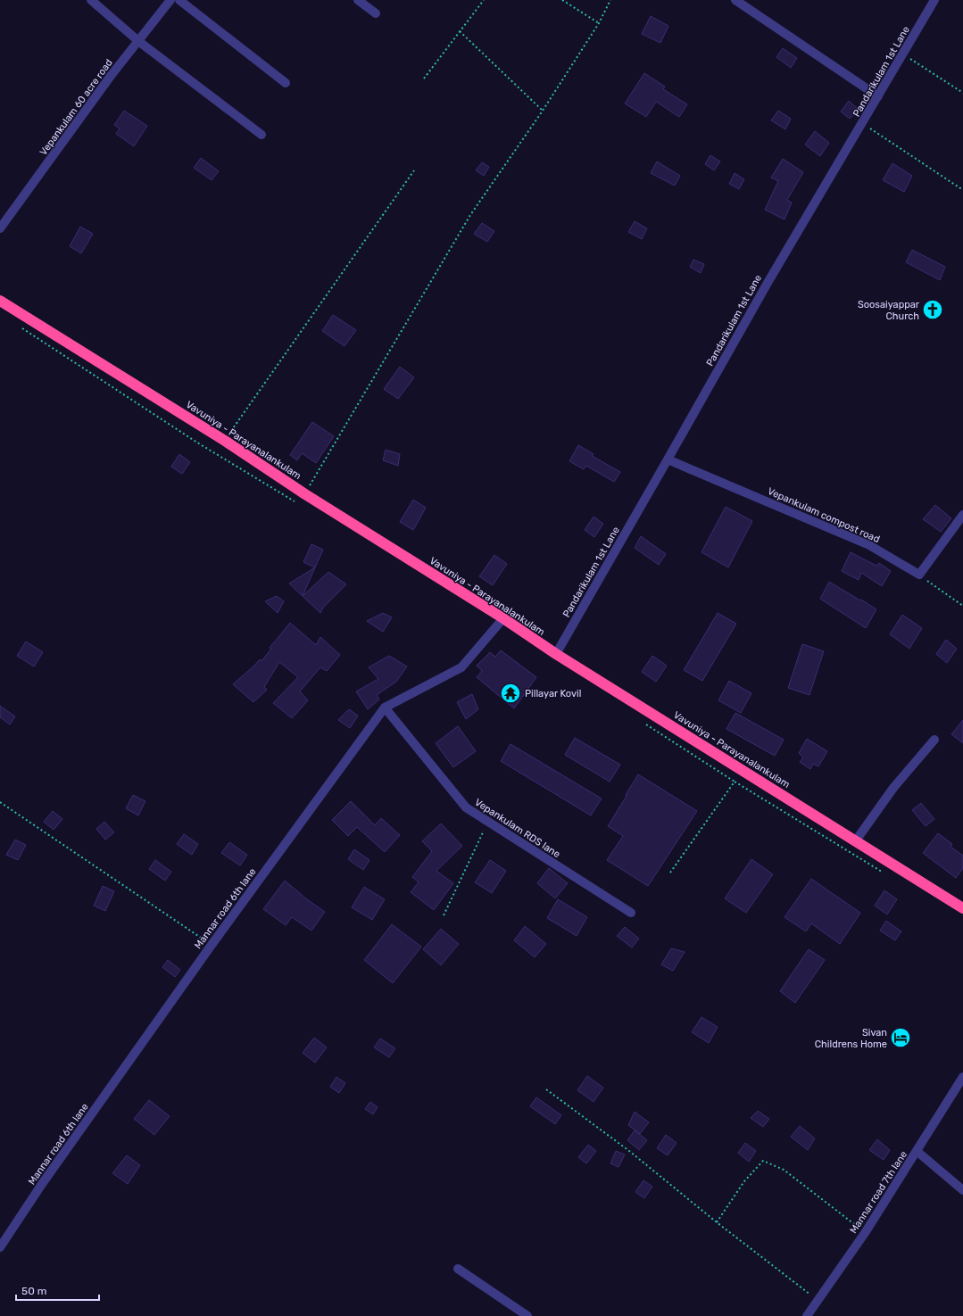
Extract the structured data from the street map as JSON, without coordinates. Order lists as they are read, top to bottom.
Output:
{
  "streets": {
    "highway": ["Vavuniya - Parayanalankulam"],
    "street": [
      "Pandarikulam 1st Lane",
      "Vepankulam 60 acre road",
      "Vepankulam compost road",
      "Vepankulam RDS lane",
      "Mannar road 6th lane",
      "Mannar road 7th lane"
    ]
  },
  "crossings": [
    ["Pandarikulam 1st Lane", "Vavuniya - Parayanalankulam"],
    ["Pandarikulam 1st Lane", "Vepankulam compost road"],
    ["Vavuniya - Parayanalankulam", "Mannar road 6th lane"],
    ["Vepankulam RDS lane", "Mannar road 6th lane"]
  ],
  "places": {
    "church": ["Soosaiyappar Church"],
    "temple": ["Pillayar Kovil"],
    "hotel": ["Sivan Childrens Home"]
  },
  "scale_bar": "50 m"
}
